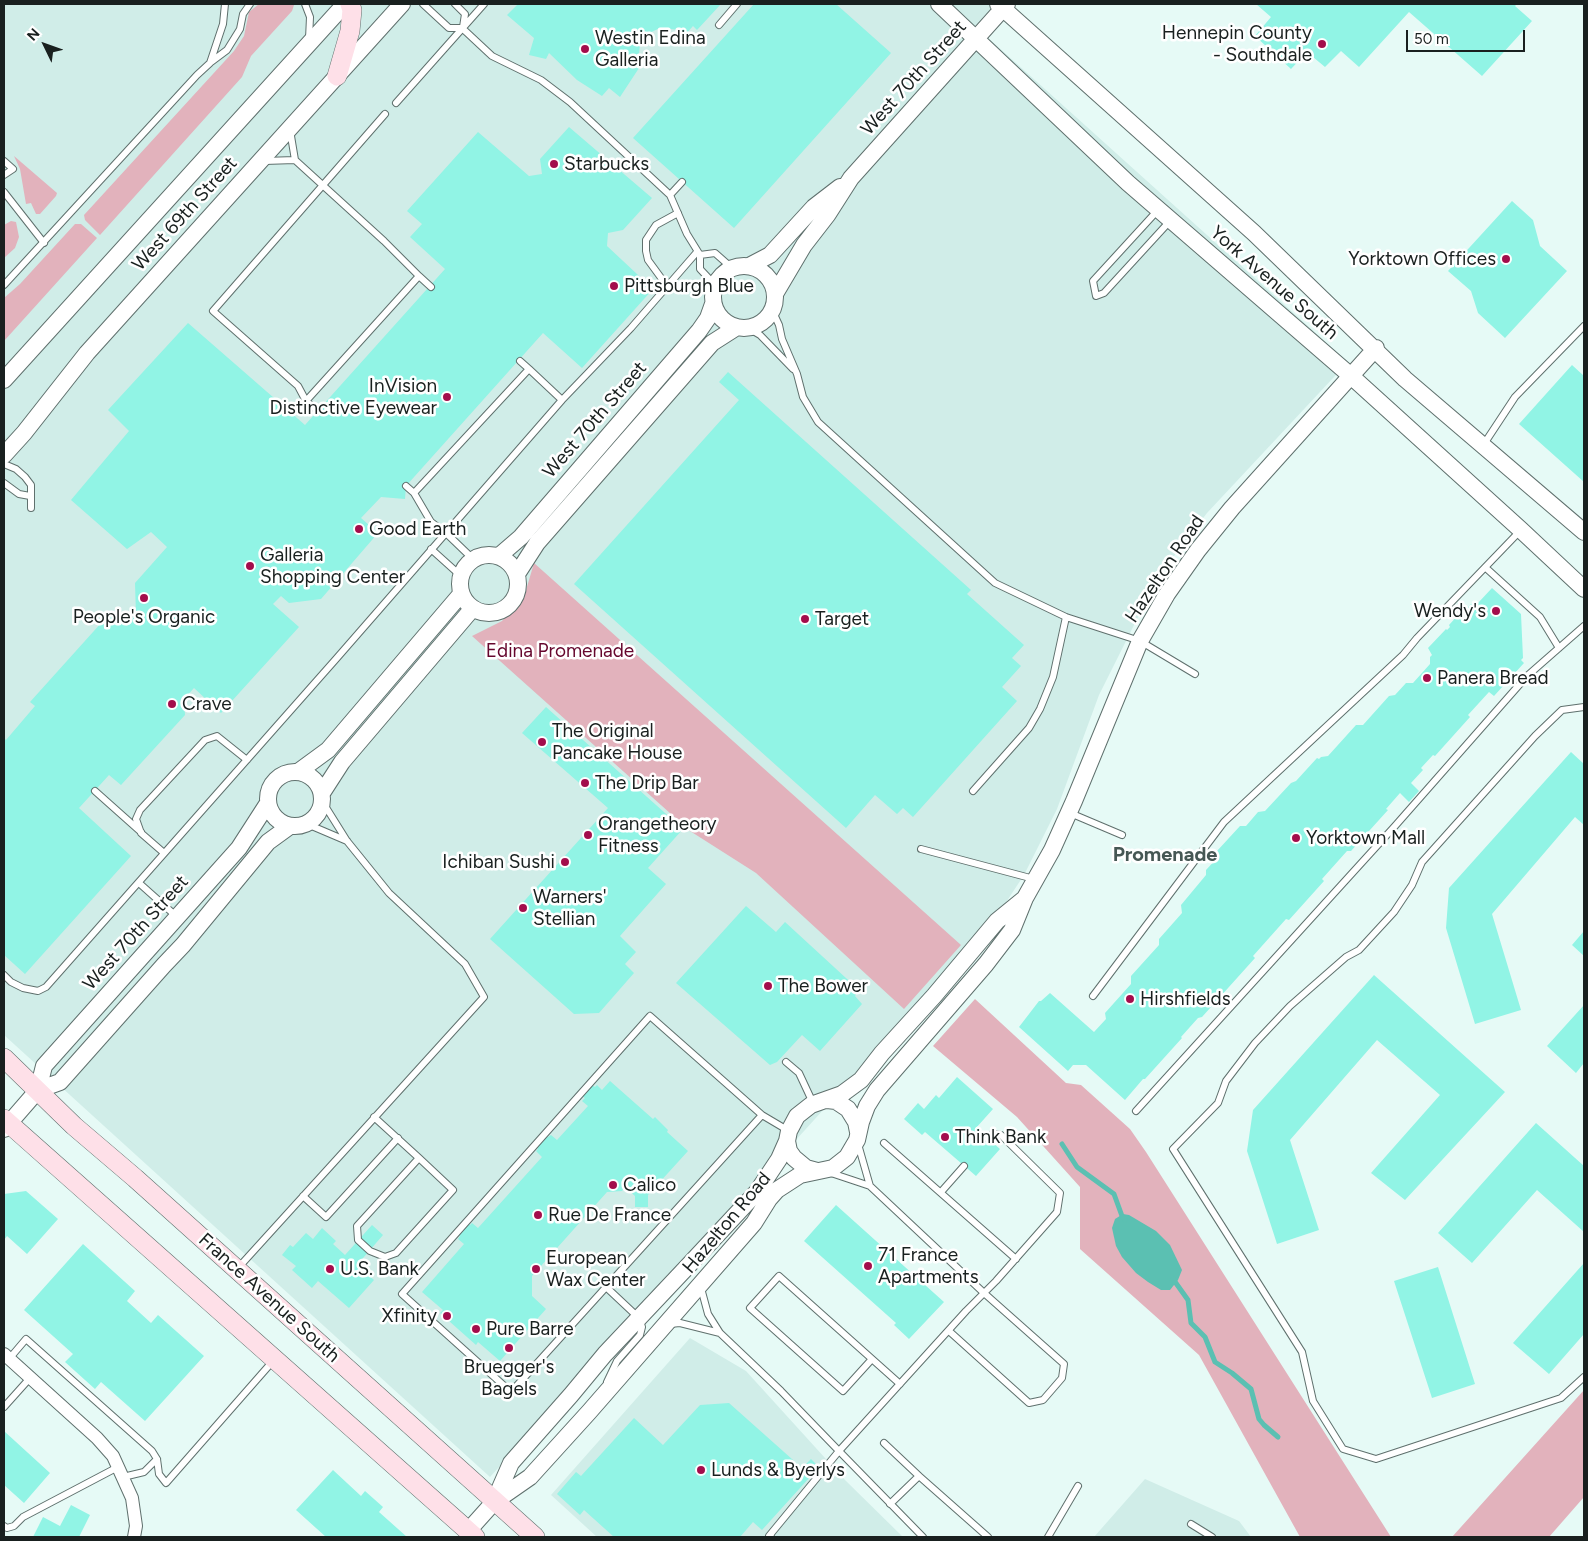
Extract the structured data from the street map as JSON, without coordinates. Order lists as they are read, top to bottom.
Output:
{
  "streets": {
    "main road": ["France Avenue South"],
    "street": [
      "West 70th Street",
      "West 69th Street",
      "York Avenue South",
      "Hazelton Road"
    ]
  },
  "crossings": [
    ["West 70th Street", "York Avenue South"],
    ["West 70th Street", "France Avenue South"],
    ["York Avenue South", "Hazelton Road"],
    ["Hazelton Road", "France Avenue South"]
  ],
  "districts": ["Promenade"],
  "parks": ["Edina Promenade"],
  "places": [
    "Hennepin County - Southdale",
    "Westin Edina Galleria",
    "Starbucks",
    "Yorktown Offices",
    "Pittsburgh Blue",
    "InVision Distinctive Eyewear",
    "Good Earth",
    "Galleria Shopping Center",
    "People's Organic",
    "Wendy's",
    "Target",
    "Panera Bread",
    "Crave",
    "The Original Pancake House",
    "The Drip Bar",
    "Orangetheory Fitness",
    "Yorktown Mall",
    "Ichiban Sushi",
    "Warners' Stellian",
    "The Bower",
    "Hirshfields",
    "Think Bank",
    "Calico",
    "Rue De France",
    "71 France Apartments",
    "U.S. Bank",
    "European Wax Center",
    "Xfinity",
    "Pure Barre",
    "Bruegger's Bagels",
    "Lunds & Byerlys"
  ],
  "scale_bar": "50 m",
  "north": "top left"
}
